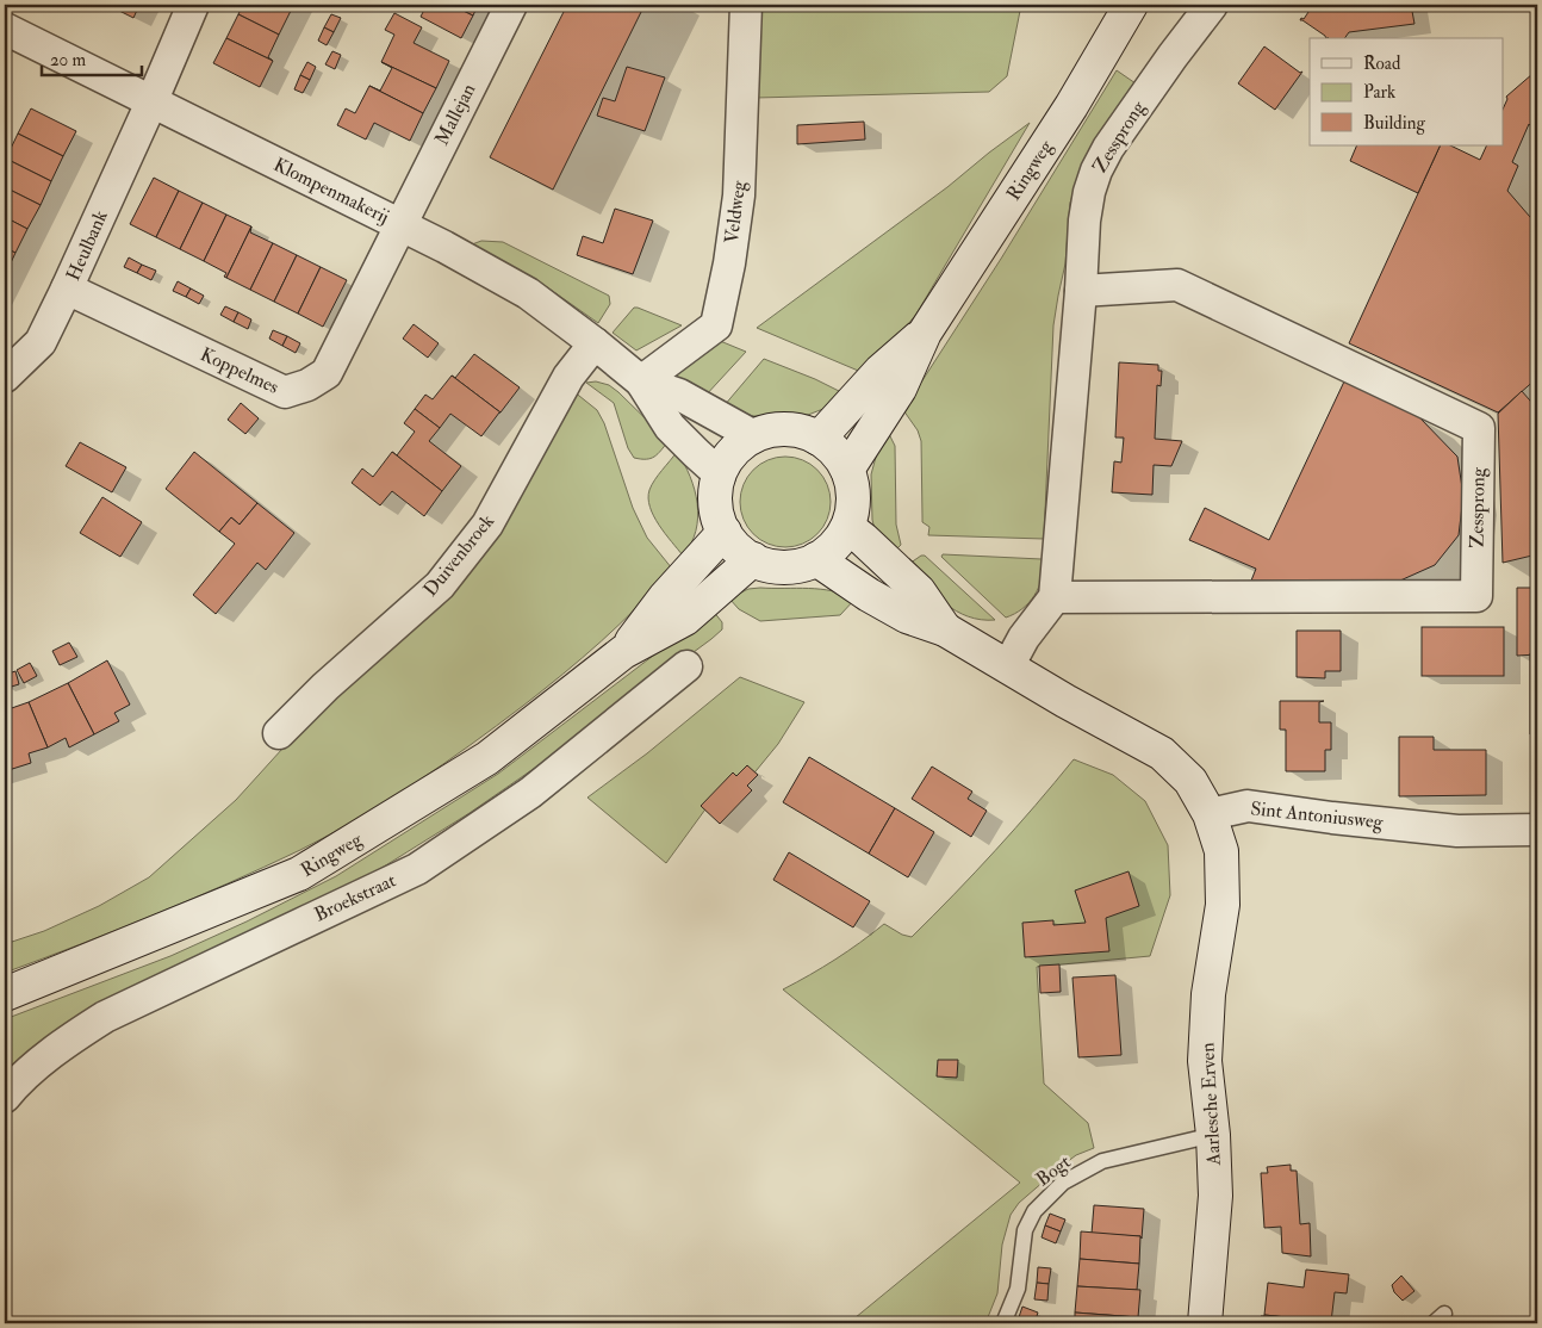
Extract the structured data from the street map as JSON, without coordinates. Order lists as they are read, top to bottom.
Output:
{
  "streets": {
    "main road": ["Ringweg", "Aarlesche Erven"],
    "street": [
      "Mallejan",
      "Zessprong",
      "Klompenmakerij",
      "Veldweg",
      "Heulbank",
      "Koppelmes",
      "Duivenbroek",
      "Sint Antoniusweg",
      "Broekstraat"
    ],
    "lane": ["Bogt"]
  },
  "crossings": [
    ["Mallejan", "Klompenmakerij"],
    ["Mallejan", "Koppelmes"],
    ["Ringweg", "Klompenmakerij"],
    ["Klompenmakerij", "Veldweg"],
    ["Klompenmakerij", "Heulbank"],
    ["Klompenmakerij", "Koppelmes"],
    ["Klompenmakerij", "Duivenbroek"],
    ["Heulbank", "Koppelmes"],
    ["Sint Antoniusweg", "Aarlesche Erven"],
    ["Aarlesche Erven", "Bogt"]
  ],
  "legend": ["Road", "Park", "Building"],
  "scale_bar": "20 m"
}
